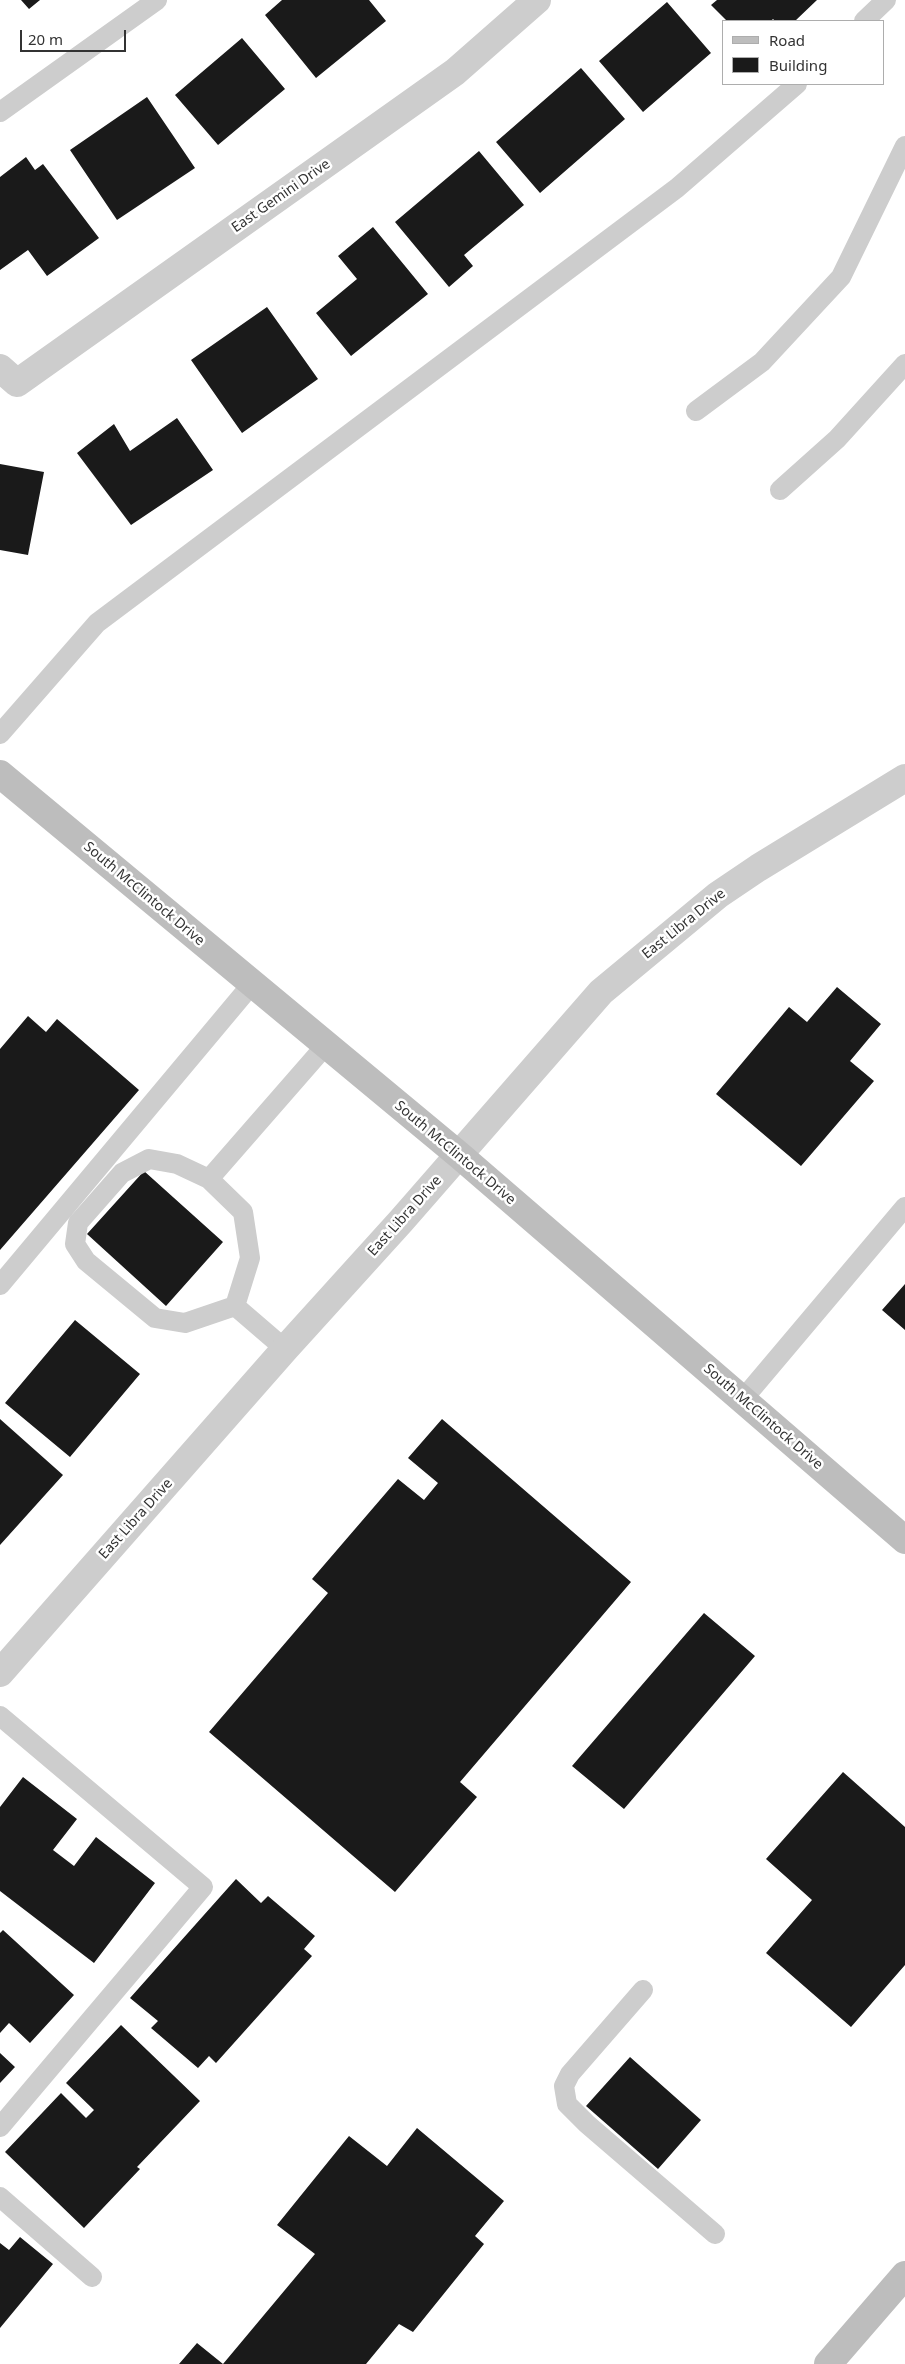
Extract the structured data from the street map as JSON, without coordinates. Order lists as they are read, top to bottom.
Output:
{
  "streets": {
    "main road": ["South McClintock Drive"],
    "street": ["East Gemini Drive", "East Libra Drive"]
  },
  "crossings": [
    ["South McClintock Drive", "East Libra Drive"]
  ],
  "legend": ["Road", "Building"],
  "scale_bar": "20 m"
}
